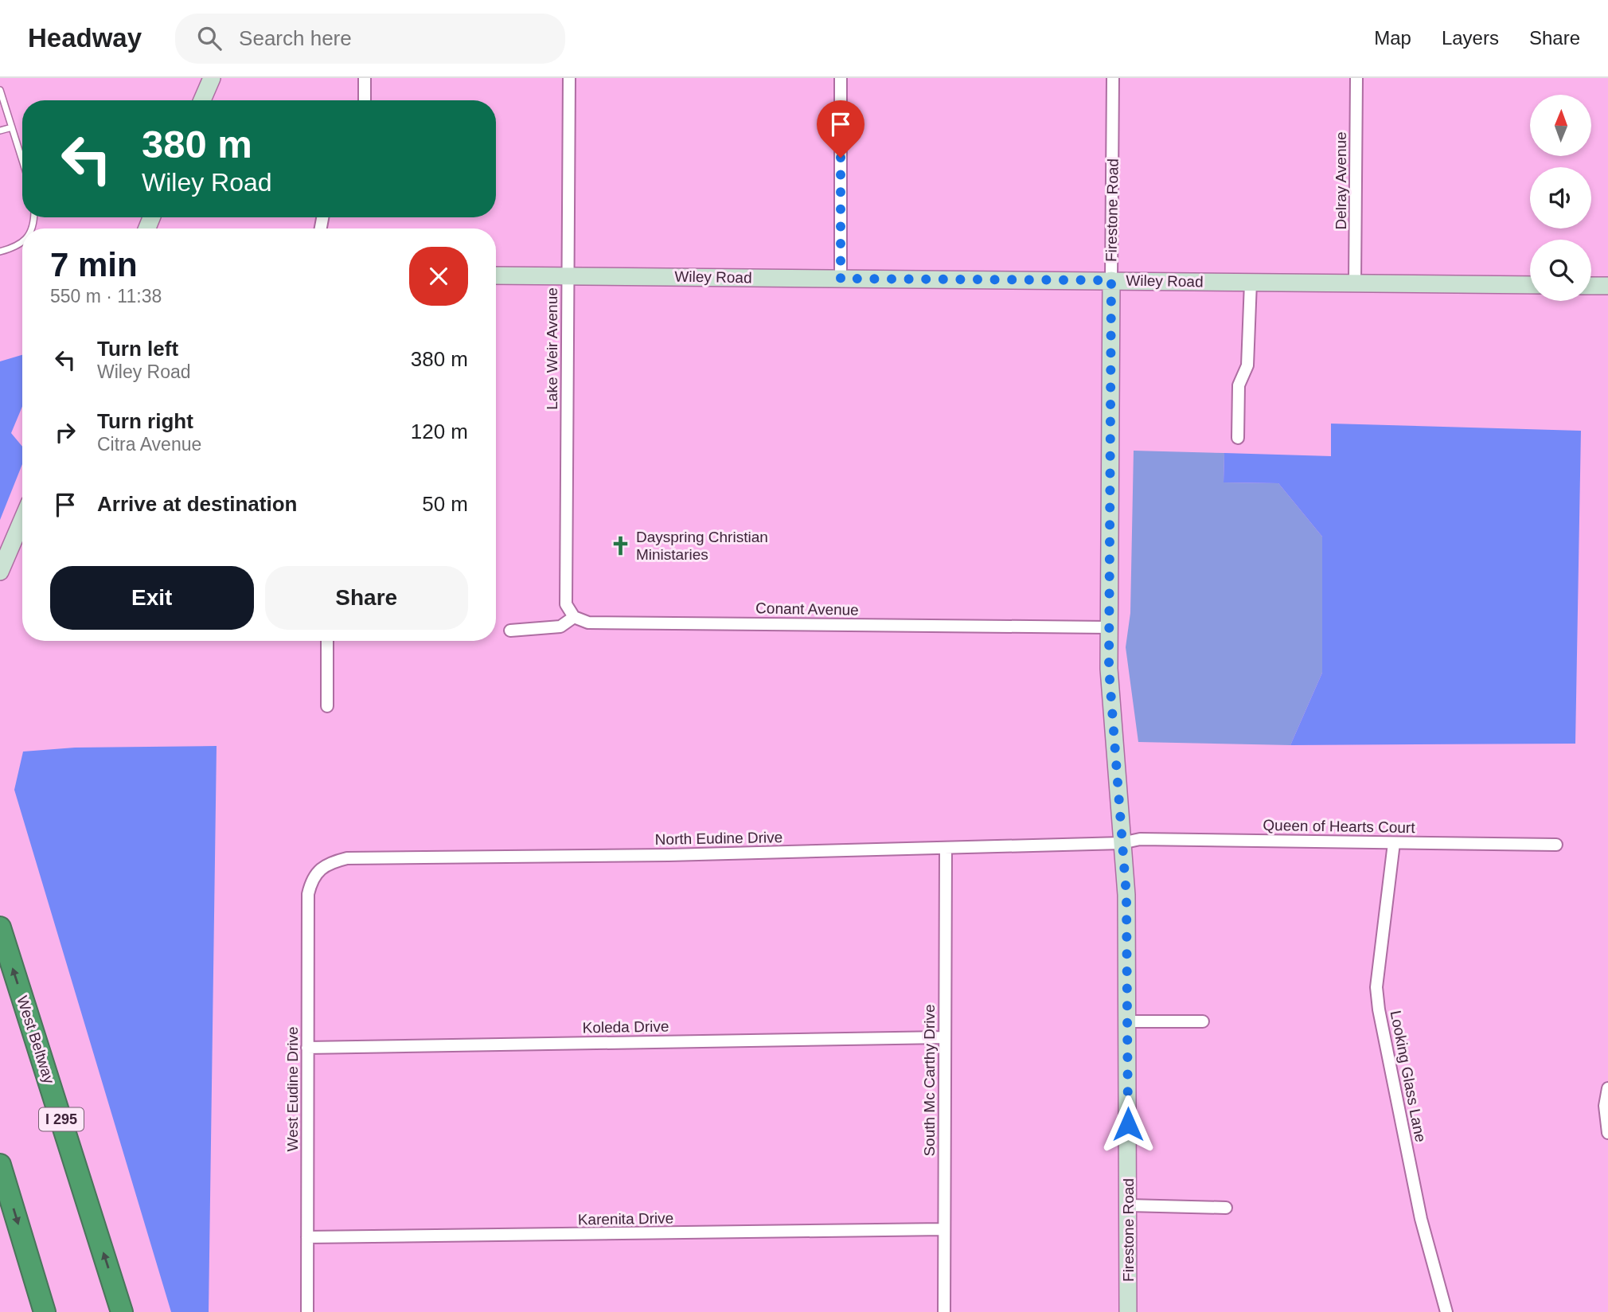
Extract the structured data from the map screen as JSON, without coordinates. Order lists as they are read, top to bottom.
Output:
{
  "streets": {
    "highway": ["West Beltway", "I 295"],
    "street": [
      "Delray Avenue",
      "Firestone Road",
      "Wiley Road",
      "Lake Weir Avenue",
      "Conant Avenue",
      "Queen of Hearts Court",
      "North Eudine Drive",
      "Koleda Drive",
      "Looking Glass Lane",
      "South Mc Carthy Drive",
      "West Eudine Drive",
      "Karenita Drive"
    ]
  },
  "crossings": [
    ["Delray Avenue", "Wiley Road"],
    ["Firestone Road", "Wiley Road"],
    ["Firestone Road", "Conant Avenue"],
    ["Firestone Road", "Queen of Hearts Court"],
    ["Firestone Road", "North Eudine Drive"],
    ["Wiley Road", "Lake Weir Avenue"],
    ["Lake Weir Avenue", "Conant Avenue"],
    ["Queen of Hearts Court", "North Eudine Drive"],
    ["Queen of Hearts Court", "Looking Glass Lane"],
    ["North Eudine Drive", "South Mc Carthy Drive"],
    ["North Eudine Drive", "West Eudine Drive"],
    ["Koleda Drive", "South Mc Carthy Drive"],
    ["Koleda Drive", "West Eudine Drive"],
    ["South Mc Carthy Drive", "Karenita Drive"],
    ["West Eudine Drive", "Karenita Drive"]
  ],
  "places": {
    "church": ["Dayspring Christian Ministaries"]
  },
  "north": "top",
  "page": {
    "header": "Headway",
    "search": "Search here",
    "nav": ["Map", "Layers", "Share"],
    "turn": ["380 m", "Wiley Road"],
    "heading": ["7 min", "550 m · 11:38"],
    "list": [
      {
        "name": "Turn left",
        "note": "Wiley Road",
        "value": "380 m"
      },
      {
        "name": "Turn right",
        "note": "Citra Avenue",
        "value": "120 m"
      },
      {
        "name": "Arrive at destination",
        "value": "50 m"
      }
    ],
    "buttons": ["Exit", "Share"]
  }
}
